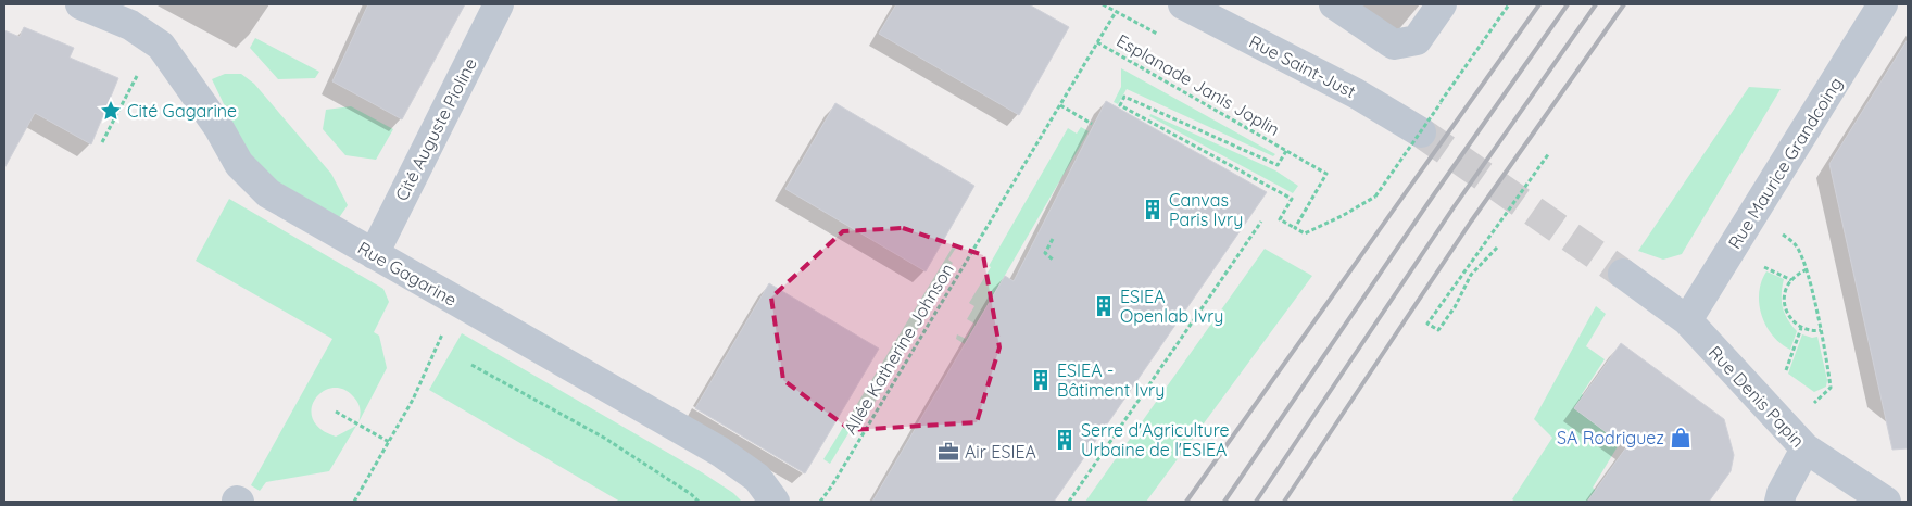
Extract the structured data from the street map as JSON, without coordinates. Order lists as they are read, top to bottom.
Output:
{
  "streets": {
    "street": [
      "Rue Saint-Just",
      "Cité Auguste Pioline",
      "Rue Maurice Grandcoing",
      "Rue Gagarine",
      "Rue Denis Papin"
    ],
    "path": ["Esplanade Janis Joplin", "Allée Katherine Johnson"]
  },
  "crossings": [
    ["Esplanade Janis Joplin", "Allée Katherine Johnson"],
    ["Cité Auguste Pioline", "Rue Gagarine"],
    ["Rue Maurice Grandcoing", "Rue Denis Papin"]
  ],
  "places": {
    "place": ["Cité Gagarine"],
    "building": [
      "Canvas Paris Ivry",
      "ESIEA Openlab Ivry",
      "ESIEA - Bâtiment Ivry",
      "Serre d'Agriculture Urbaine de l'ESIEA"
    ],
    "shop": ["SA Rodriguez"],
    "office": ["Air ESIEA"]
  }
}
